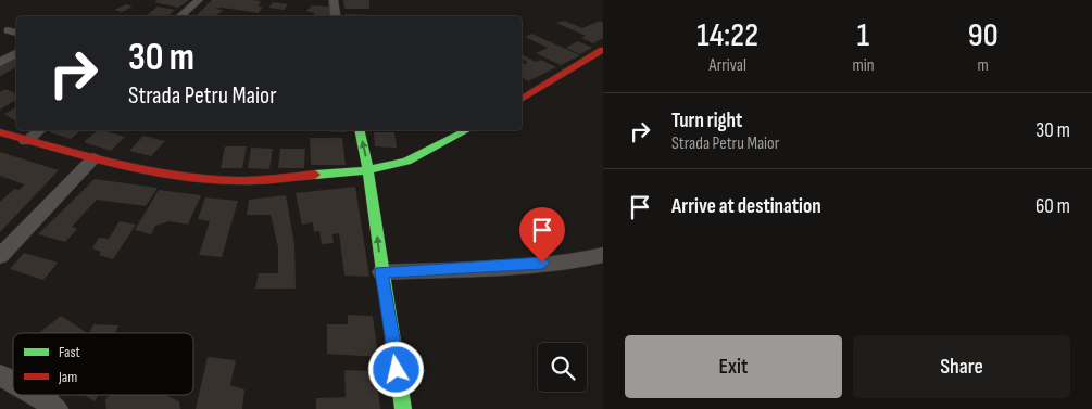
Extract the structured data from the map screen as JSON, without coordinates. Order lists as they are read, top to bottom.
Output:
{
  "legend": ["Fast", "Jam"],
  "page": {
    "eta": [
      "14:22",
      "Arrival",
      "1",
      "min",
      "90",
      "m"
    ],
    "turn": ["30 m", "Strada Petru Maior"],
    "list": [
      {
        "name": "Turn right",
        "note": "Strada Petru Maior",
        "value": "30 m"
      },
      {
        "name": "Arrive at destination",
        "value": "60 m"
      }
    ],
    "buttons": ["Exit", "Share"]
  }
}
